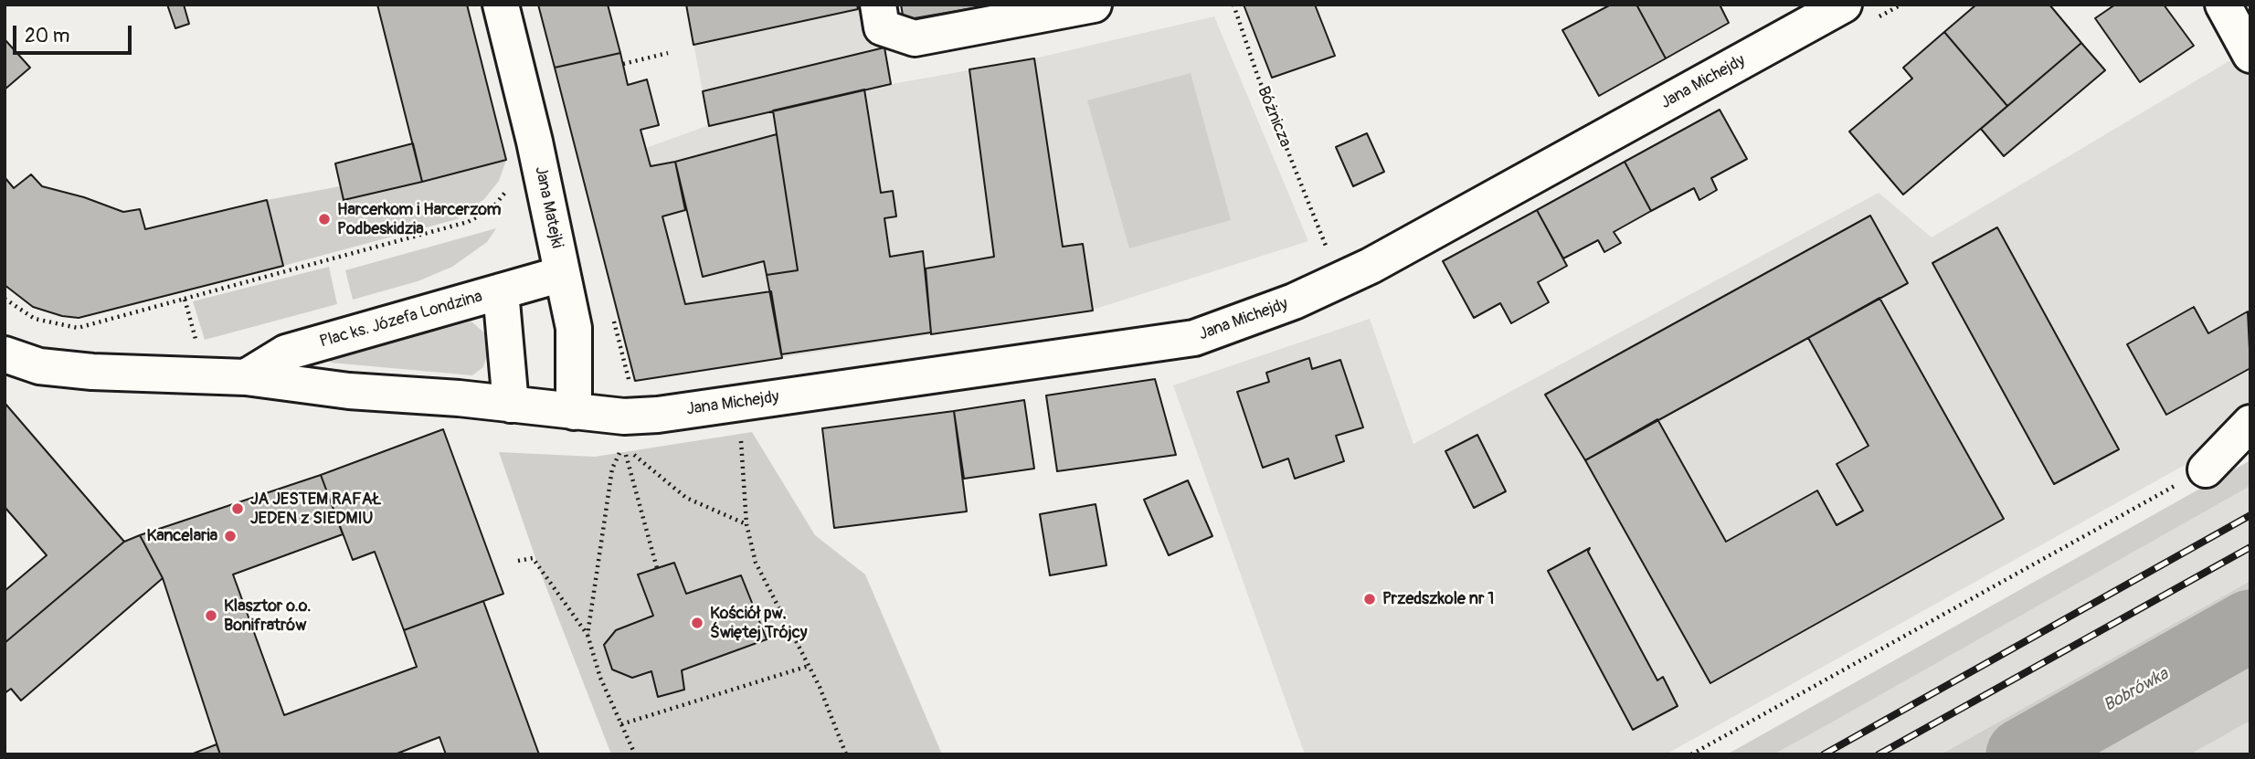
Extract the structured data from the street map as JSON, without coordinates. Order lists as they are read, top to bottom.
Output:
{
  "streets": {
    "street": ["Jana Michejdy", "Jana Matejki", "Plac ks. Józefa Londzina"],
    "path": ["Bóżnicza"]
  },
  "crossings": [
    ["Jana Michejdy", "Jana Matejki"],
    ["Jana Matejki", "Plac ks. Józefa Londzina"]
  ],
  "water": ["Bobrówka"],
  "places": [
    "Harcerkom i Harcerzom Podbeskidzia",
    "JA JESTEM RAFAŁ JEDEN z SIEDMIU",
    "Kancelaria",
    "Przedszkole nr 1",
    "Klasztor o.o. Bonifratrów",
    "Kościół pw. Świętej Trójcy"
  ],
  "scale_bar": "20 m"
}
